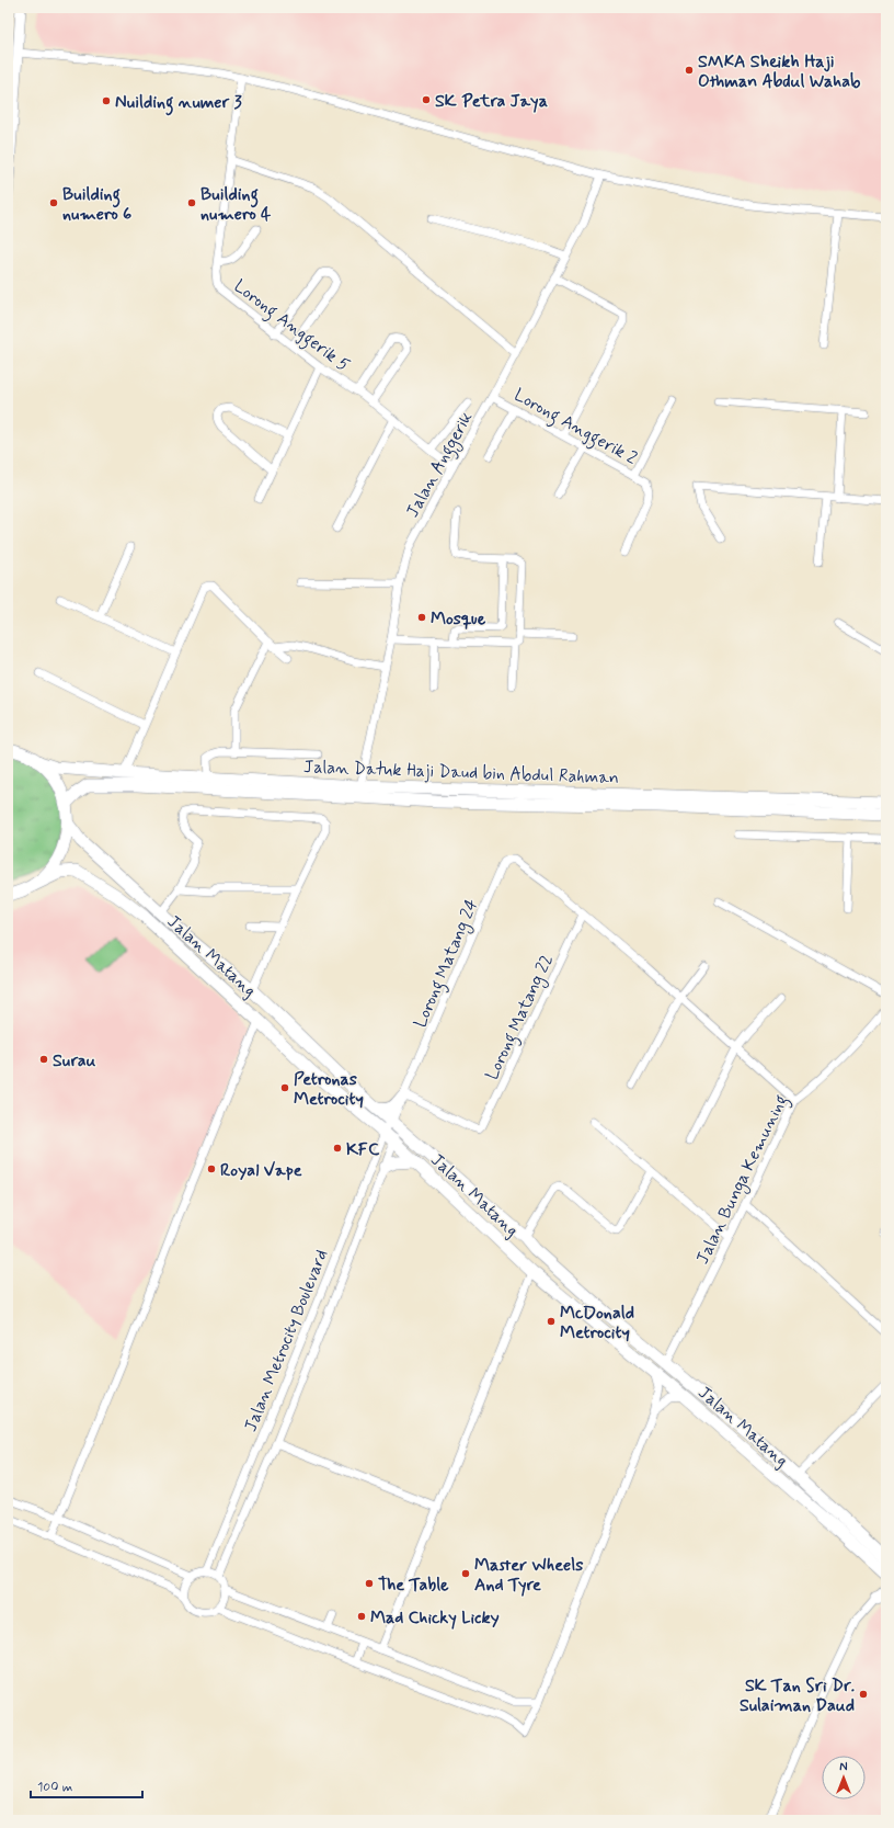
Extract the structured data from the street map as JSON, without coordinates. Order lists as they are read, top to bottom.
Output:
{
  "streets": {
    "main road": ["Jalan Datuk Haji Daud bin Abdul Rahman", "Jalan Matang"],
    "street": [
      "Lorong Anggerik 5",
      "Lorong Anggerik 2",
      "Jalan Anggerik",
      "Lorong Matang 24",
      "Lorong Matang 22",
      "Jalan Bunga Kemuning",
      "Jalan Metrocity Boulevard"
    ]
  },
  "crossings": [
    ["Lorong Anggerik 5", "Jalan Anggerik"],
    ["Lorong Anggerik 2", "Jalan Anggerik"],
    ["Jalan Anggerik", "Jalan Datuk Haji Daud bin Abdul Rahman"],
    ["Jalan Matang", "Lorong Matang 24"],
    ["Jalan Matang", "Jalan Bunga Kemuning"],
    ["Jalan Matang", "Jalan Metrocity Boulevard"],
    ["Lorong Matang 24", "Lorong Matang 22"],
    ["Lorong Matang 24", "Jalan Metrocity Boulevard"]
  ],
  "places": [
    "SMKA Sheikh Haji Othman Abdul Wahab",
    "SK Petra Jaya",
    "Nuilding numer 3",
    "Building numero 6",
    "Building numero 4",
    "Mosque",
    "Surau",
    "Petronas Metrocity",
    "KFC",
    "Royal Vape",
    "McDonald Metrocity",
    "Master Wheels And Tyre",
    "The Table",
    "Mad Chicky Licky",
    "SK Tan Sri Dr. Sulaiman Daud"
  ],
  "scale_bar": "100 m",
  "north": "top"
}
